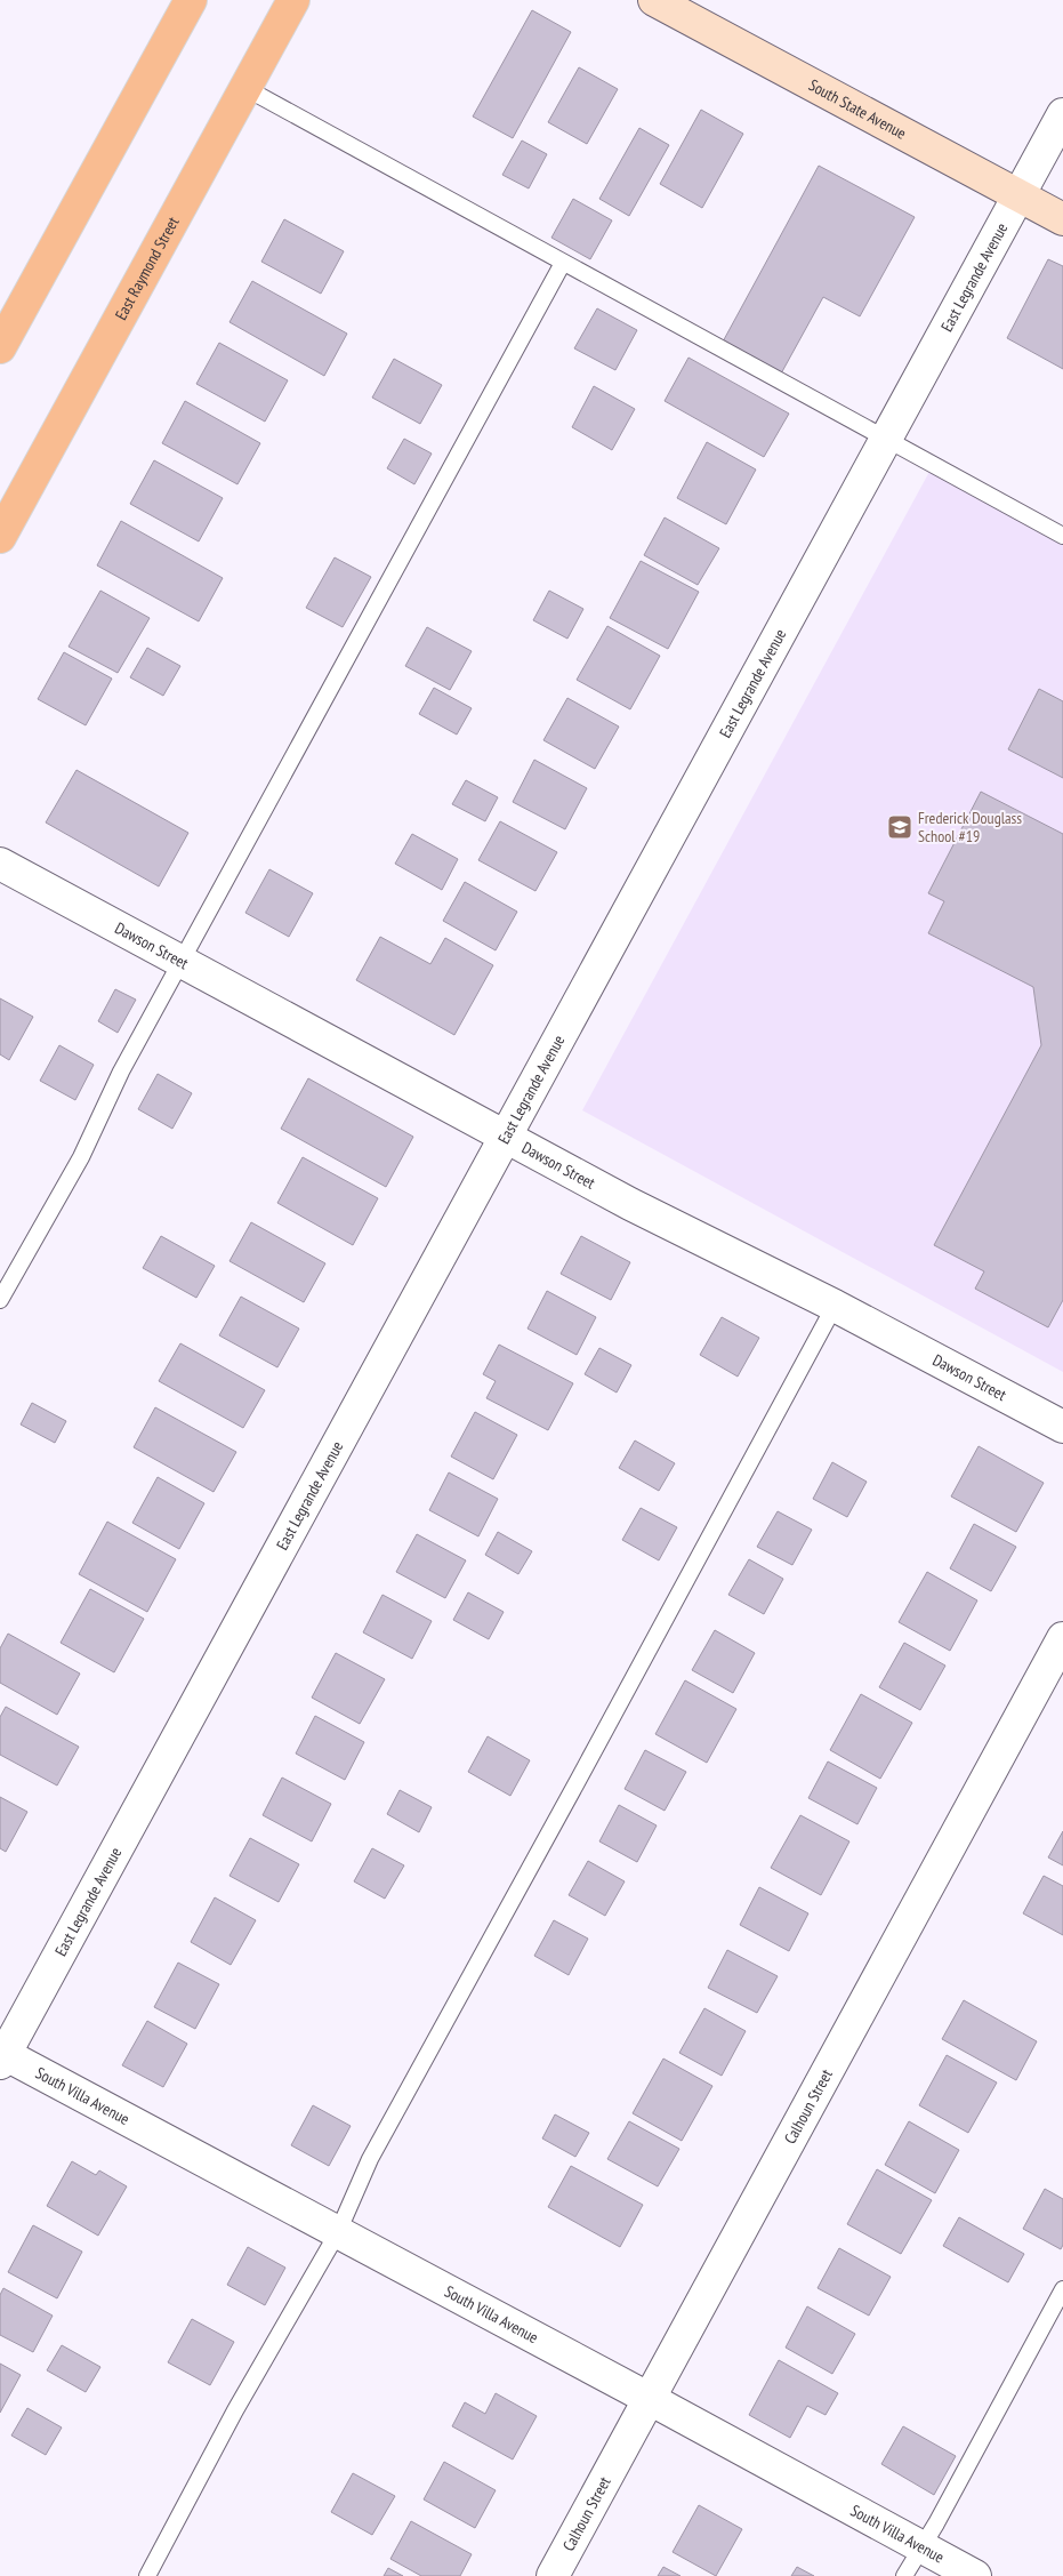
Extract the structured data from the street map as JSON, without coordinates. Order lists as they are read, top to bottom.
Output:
{
  "streets": {
    "main road": ["East Raymond Street"],
    "street": [
      "South State Avenue",
      "East Legrande Avenue",
      "Dawson Street",
      "South Villa Avenue",
      "Calhoun Street"
    ]
  },
  "crossings": [
    ["South State Avenue", "East Legrande Avenue"],
    ["East Legrande Avenue", "Dawson Street"],
    ["East Legrande Avenue", "South Villa Avenue"],
    ["South Villa Avenue", "Calhoun Street"]
  ],
  "places": {
    "school or university": ["Frederick Douglass School #19"]
  }
}
